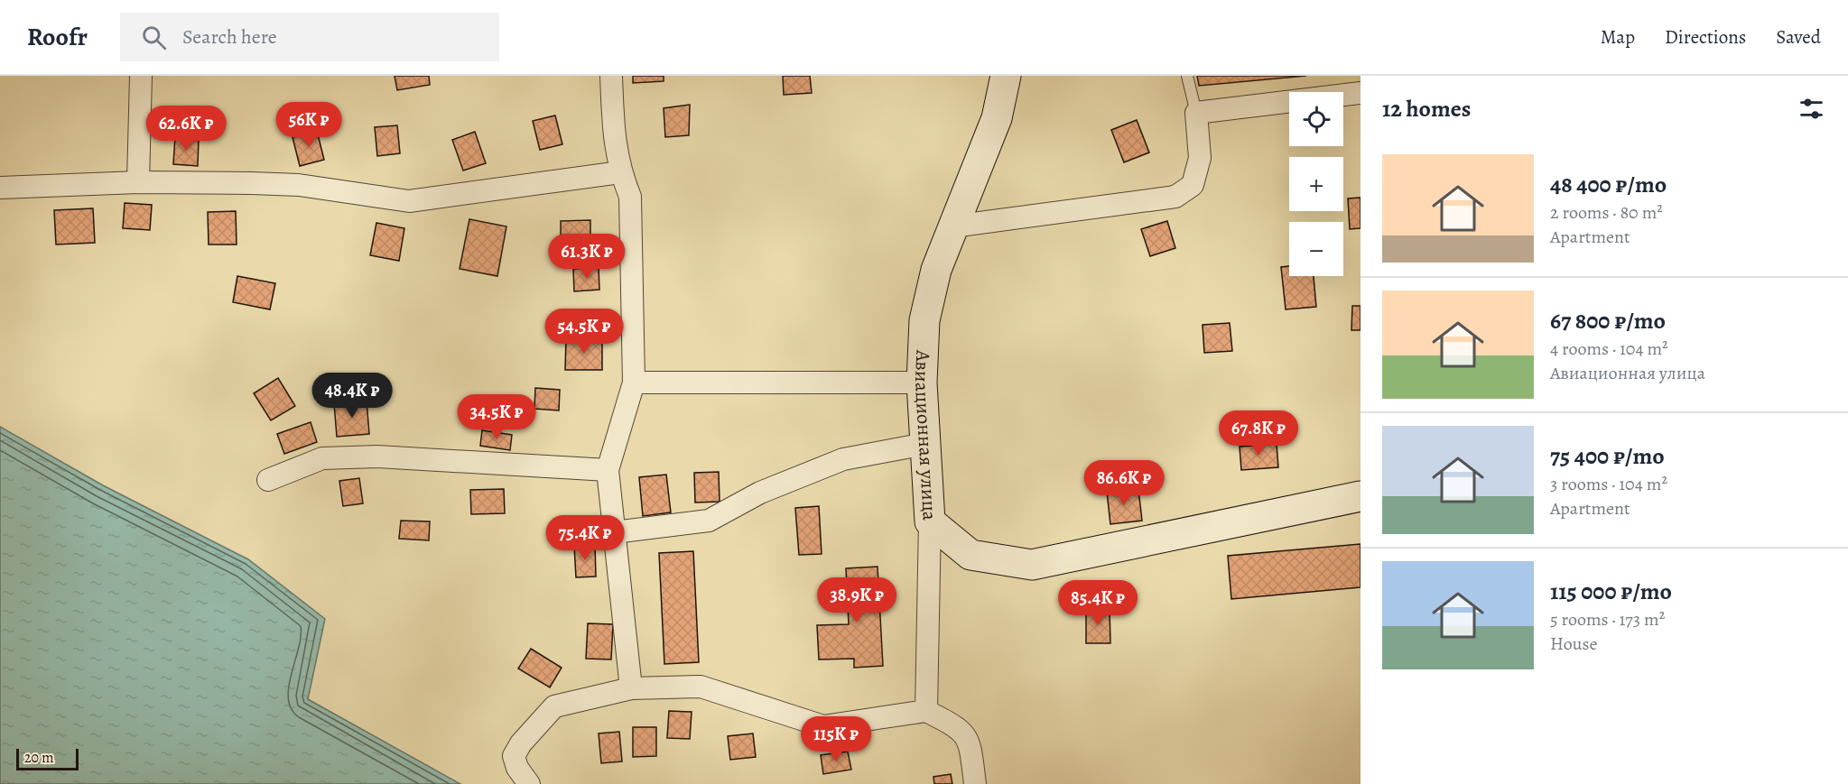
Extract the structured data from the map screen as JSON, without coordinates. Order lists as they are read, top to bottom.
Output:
{
  "streets": {
    "street": ["Авиационная улица"]
  },
  "scale_bar": "20 m",
  "page": {
    "header": "Roofr",
    "search": "Search here",
    "nav": ["Map", "Directions", "Saved"],
    "heading": "12 homes",
    "map_buttons": ["+", "−"],
    "price": [
      "56K ₽",
      "62.6K ₽",
      "61.3K ₽",
      "54.5K ₽",
      "48.4K ₽",
      "34.5K ₽",
      "67.8K ₽",
      "86.6K ₽",
      "75.4K ₽",
      "38.9K ₽",
      "85.4K ₽",
      "115K ₽"
    ],
    "list": [
      {
        "name": "48 400 ₽/mo",
        "note": "2 rooms · 80 m² · Apartment"
      },
      {
        "name": "67 800 ₽/mo",
        "note": "4 rooms · 104 m² · Авиационная улица"
      },
      {
        "name": "75 400 ₽/mo",
        "note": "3 rooms · 104 m² · Apartment"
      },
      {
        "name": "115 000 ₽/mo",
        "note": "5 rooms · 173 m² · House"
      }
    ],
    "scale": "20 m"
  }
}
